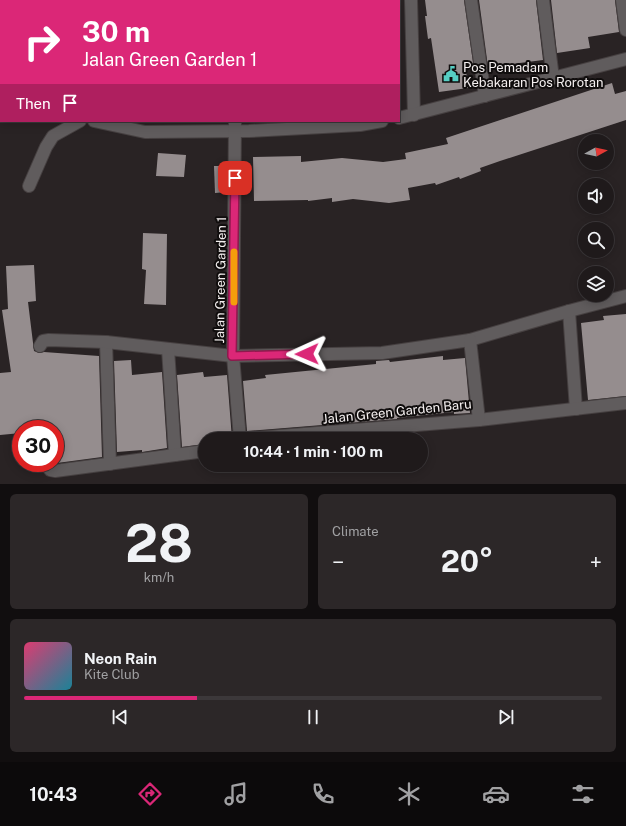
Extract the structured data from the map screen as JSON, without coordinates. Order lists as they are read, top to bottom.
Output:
{
  "streets": {
    "street": ["Jalan Green Garden 1", "Jalan Green Garden Baru"]
  },
  "places": {
    "public building": ["Pos Pemadam Kebakaran Pos Rorotan"]
  },
  "north": "right",
  "page": {
    "turn": ["30 m", "Jalan Green Garden 1"],
    "then": "Then",
    "limit": "30",
    "trip": "10:44 · 1 min · 100 m",
    "tile": [
      ["28", "km/h"],
      "Climate"
    ],
    "heat": ["−", "20°", "+"],
    "song": ["Neon Rain", "Kite Club"],
    "tabs": "10:43"
  }
}
